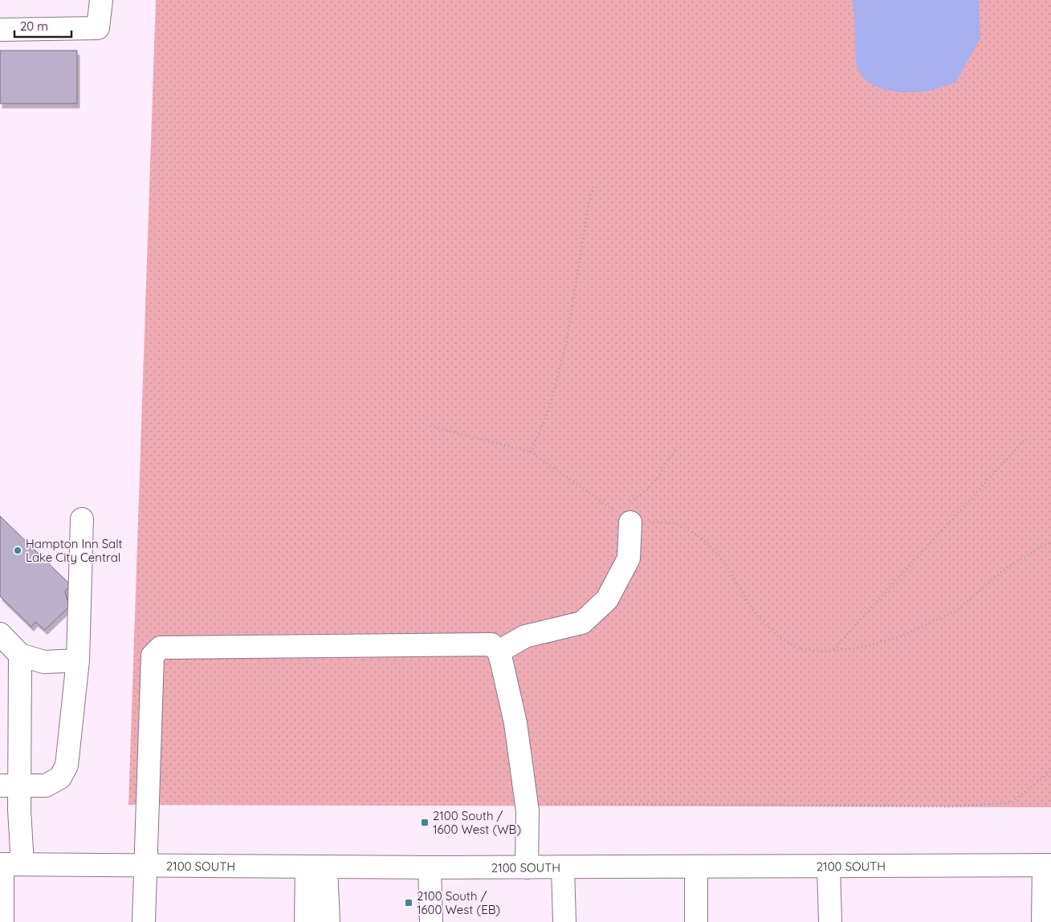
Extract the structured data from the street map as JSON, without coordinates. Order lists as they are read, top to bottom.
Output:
{
  "streets": {
    "street": ["2100 SOUTH"]
  },
  "places": {
    "other": ["Hampton Inn Salt Lake City Central"],
    "transit": ["2100 South / 1600 West (WB)", "2100 South / 1600 West (EB)"]
  },
  "scale_bar": "20 m"
}
